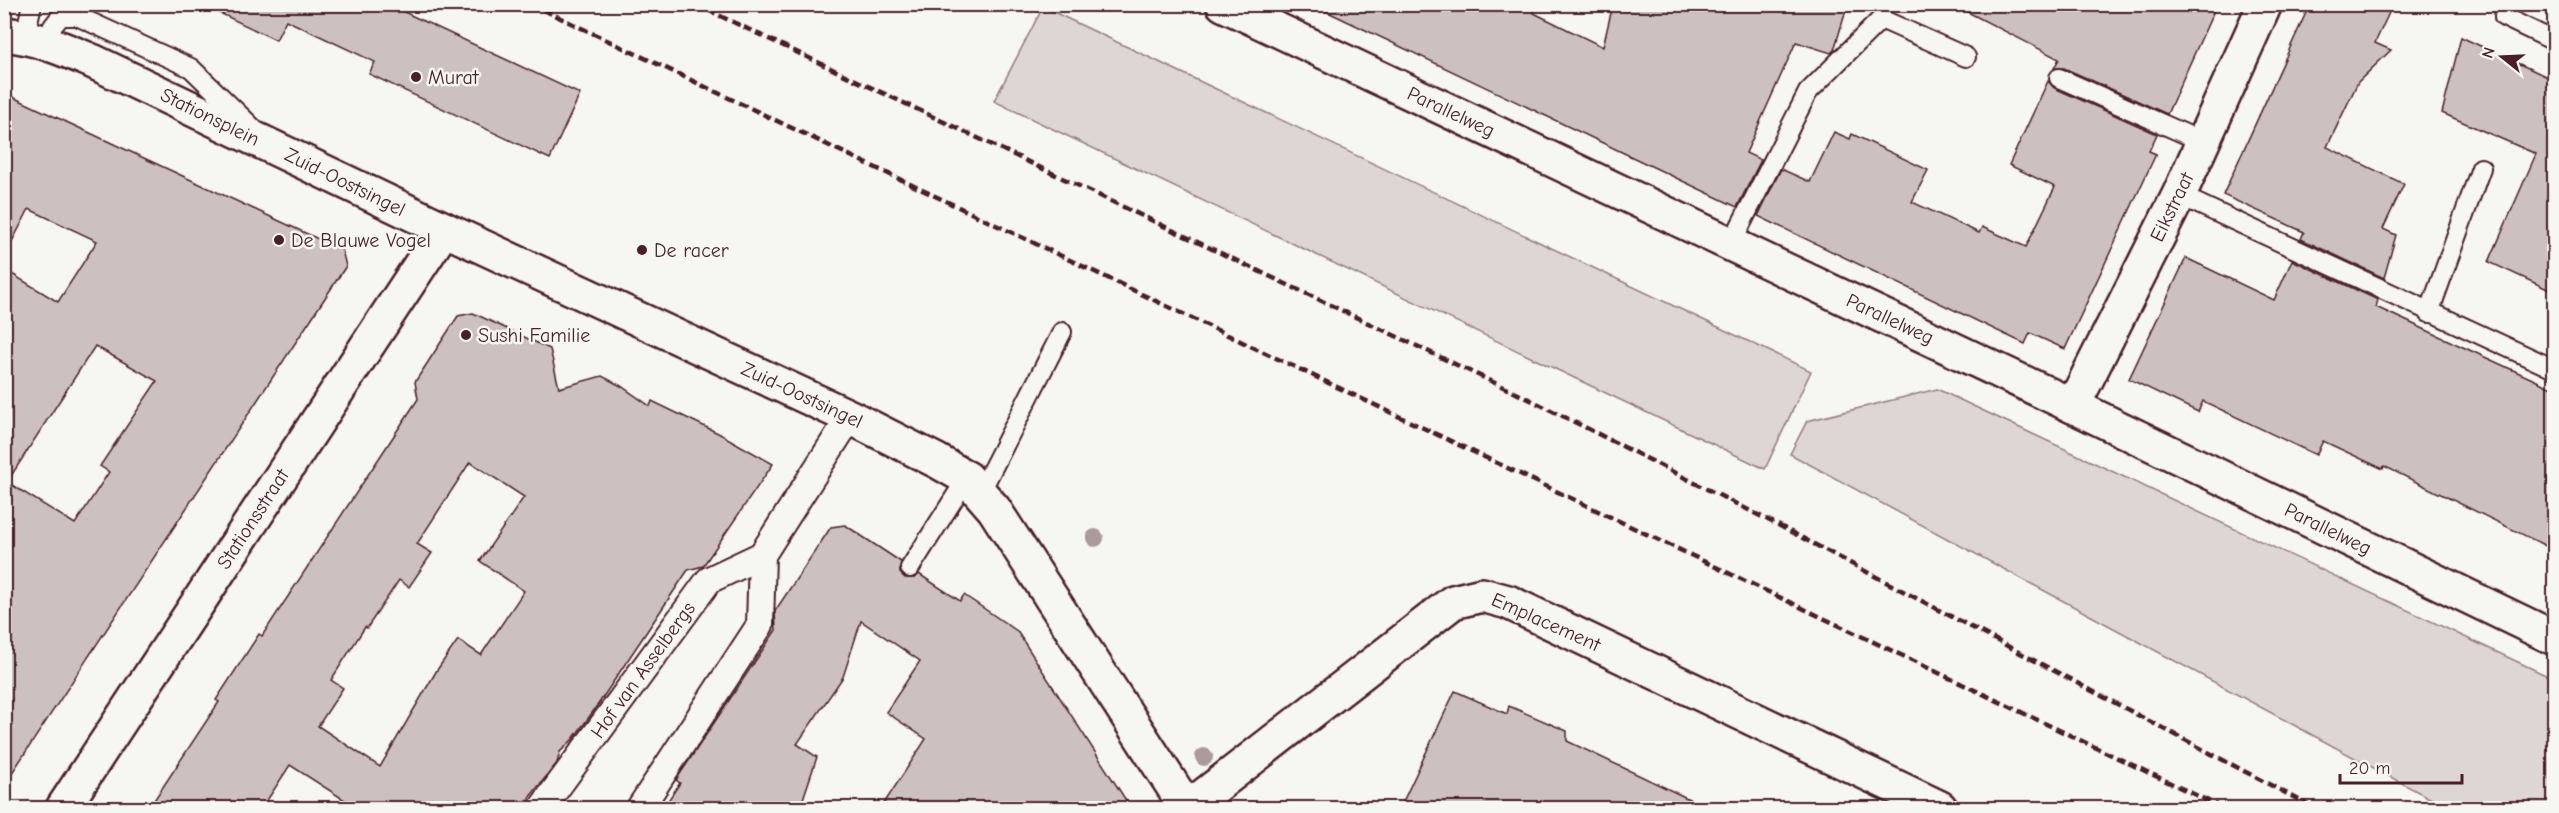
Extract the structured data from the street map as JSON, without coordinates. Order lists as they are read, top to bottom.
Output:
{
  "streets": {
    "street": [
      "Parallelweg",
      "Stationsplein",
      "Zuid-Oostsingel",
      "Eikstraat",
      "Stationsstraat",
      "Emplacement",
      "Hof van Asselbergs"
    ]
  },
  "crossings": [
    ["Parallelweg", "Eikstraat"],
    ["Stationsplein", "Zuid-Oostsingel"],
    ["Zuid-Oostsingel", "Stationsstraat"],
    ["Zuid-Oostsingel", "Emplacement"]
  ],
  "places": [
    "Murat",
    "De Blauwe Vogel",
    "De racer",
    "Sushi Familie"
  ],
  "scale_bar": "20 m",
  "north": "left"
}
